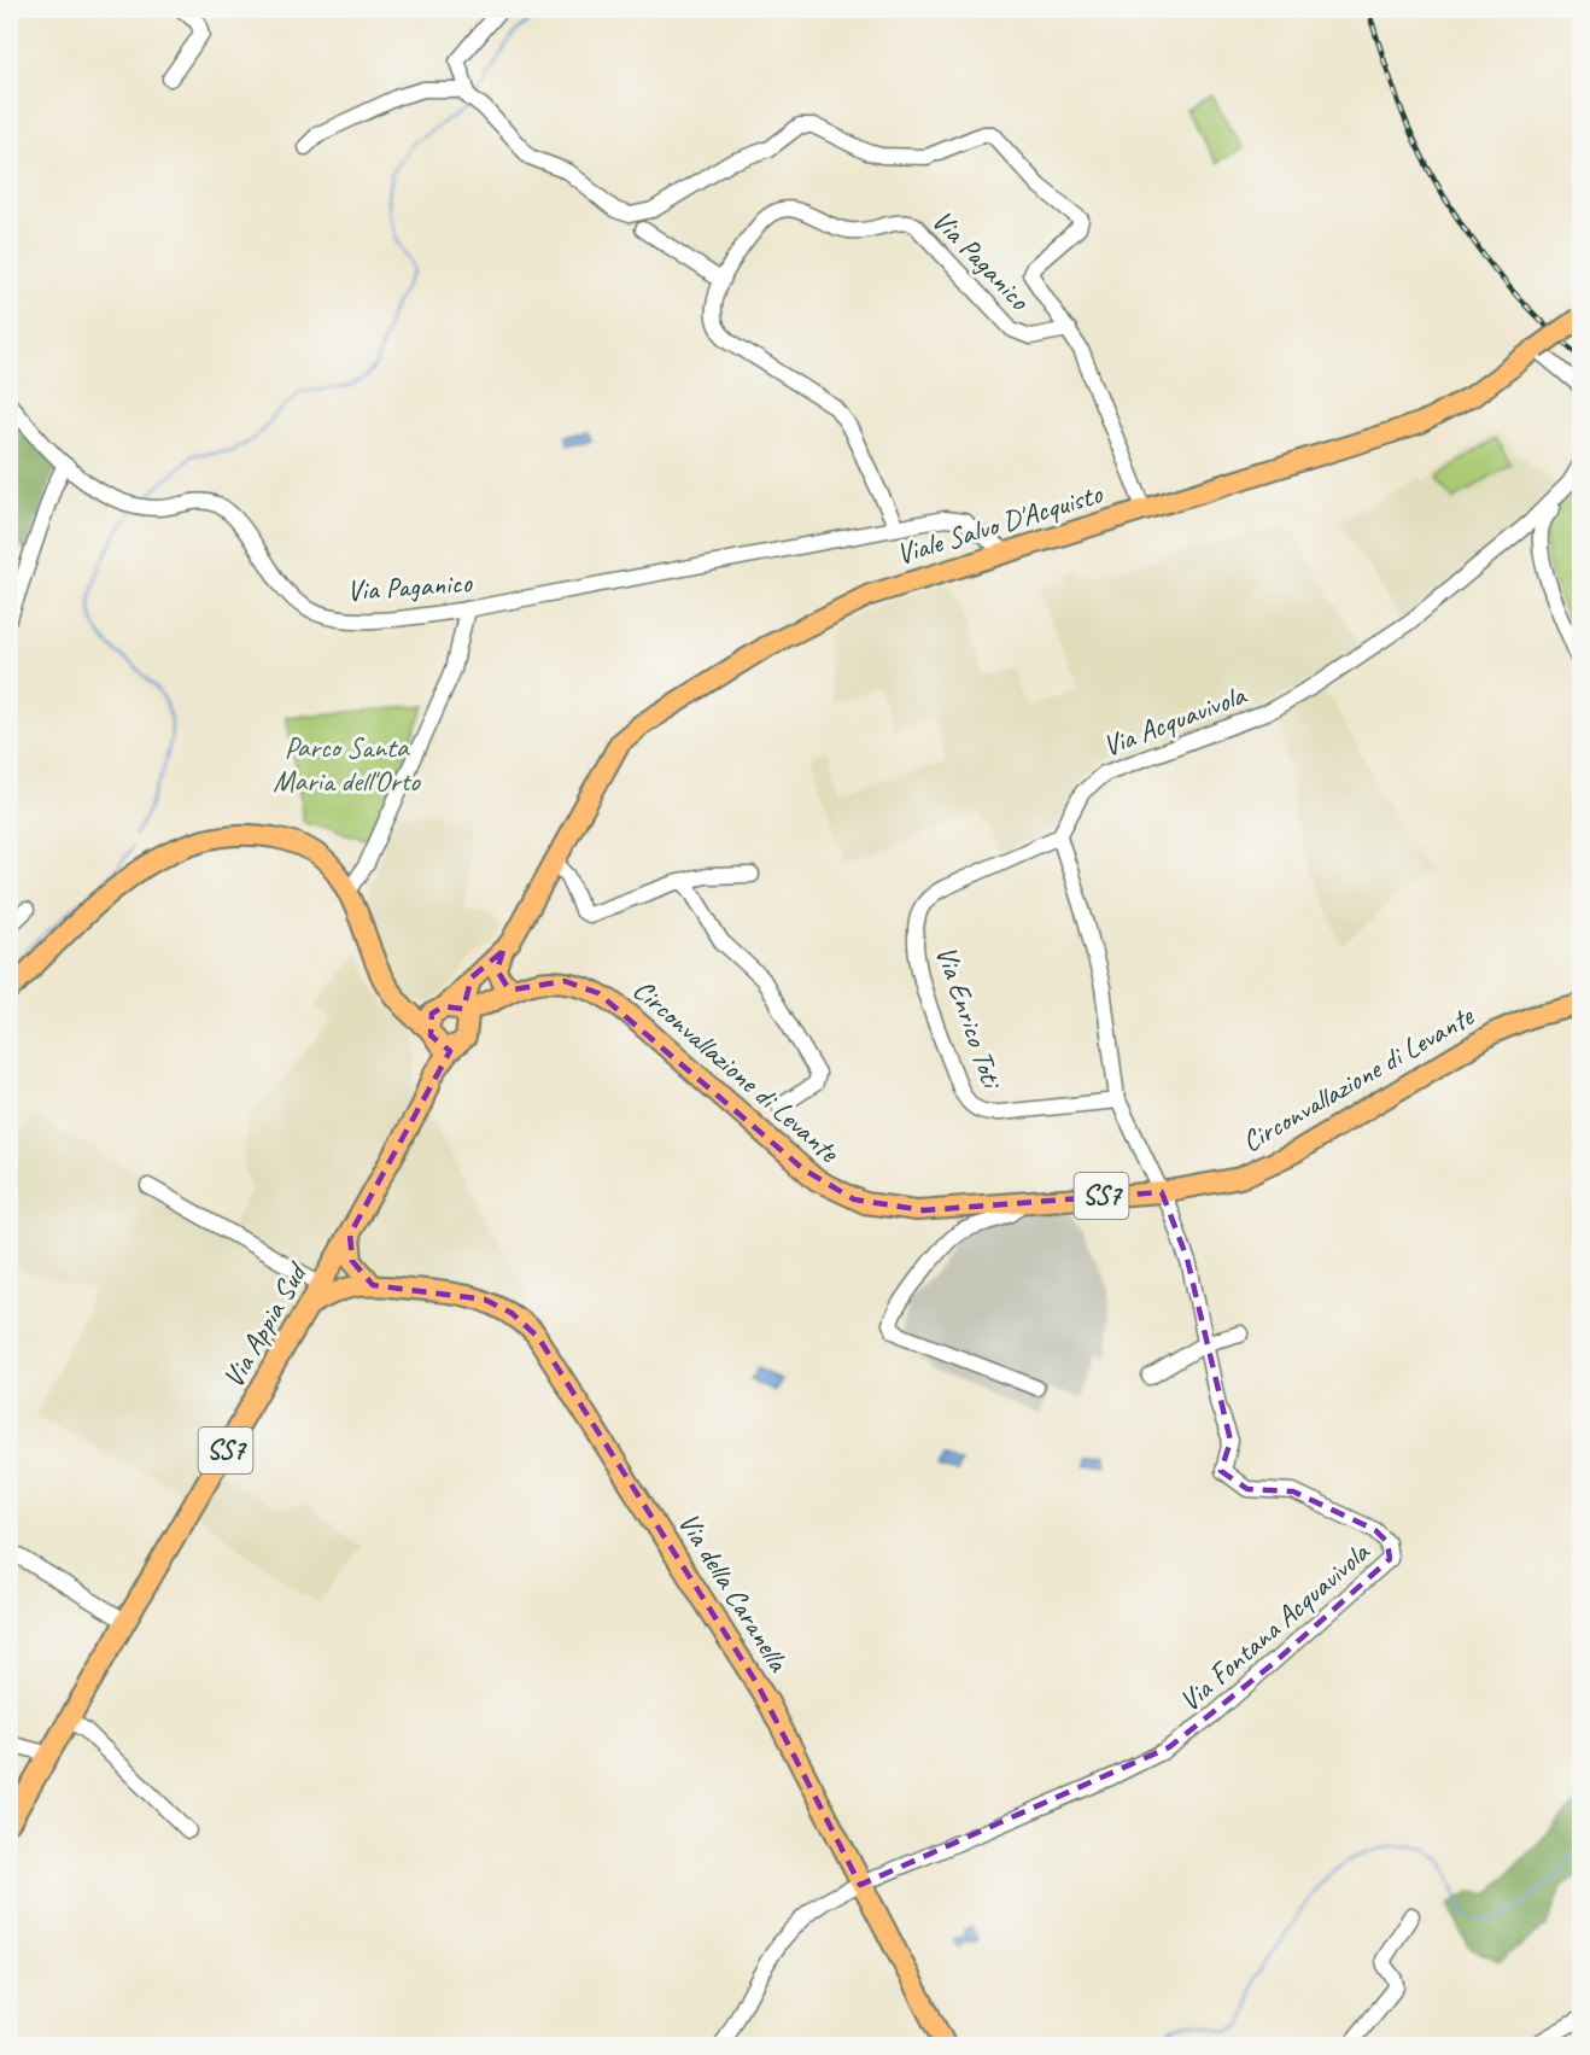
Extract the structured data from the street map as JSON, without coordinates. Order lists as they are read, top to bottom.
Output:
{
  "streets": {
    "main road": [
      "Viale Salvo D'Acquisto",
      "Circonvallazione di Levante",
      "SS7",
      "Via Appia Sud",
      "Via della Caranella"
    ],
    "street": [
      "Via Paganico",
      "Via Acquavivola",
      "Via Enrico Toti",
      "Via Fontana Acquavivola"
    ]
  },
  "crossings": [
    ["Via Paganico", "Viale Salvo D'Acquisto"],
    ["Viale Salvo D'Acquisto", "Circonvallazione di Levante"],
    ["Viale Salvo D'Acquisto", "SS7"],
    ["Via Acquavivola", "Via Enrico Toti"],
    ["Circonvallazione di Levante", "SS7"],
    ["Circonvallazione di Levante", "Via Appia Sud"],
    ["Circonvallazione di Levante", "Via Fontana Acquavivola"],
    ["SS7", "Via Appia Sud"],
    ["Via Appia Sud", "Via della Caranella"],
    ["Via della Caranella", "Via Fontana Acquavivola"]
  ],
  "parks": ["Parco Santa Maria dell'Orto"]
}
